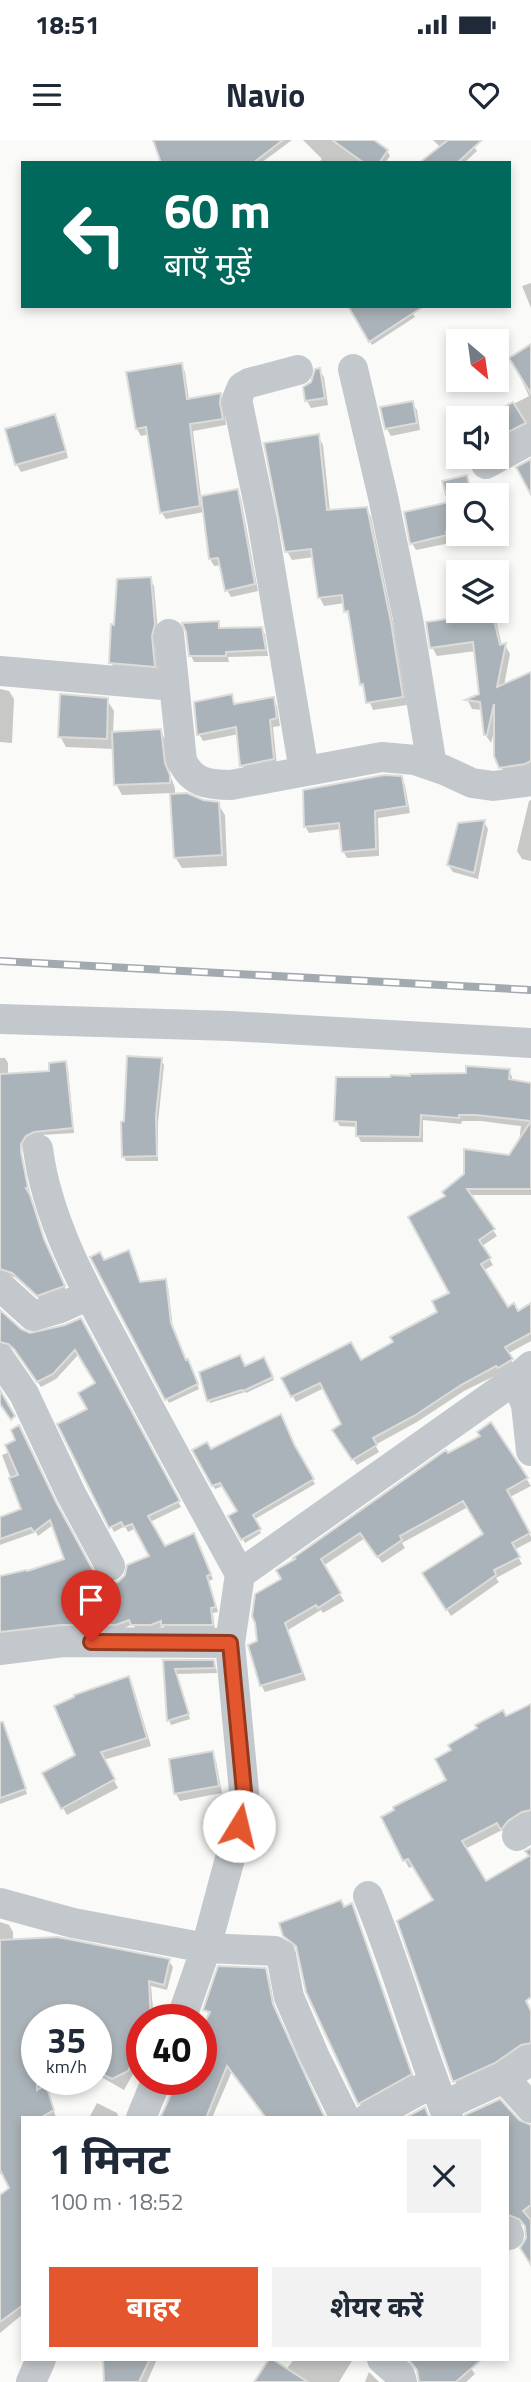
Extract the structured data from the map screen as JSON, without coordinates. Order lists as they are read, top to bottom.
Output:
{
  "north": "bottom right",
  "page": {
    "status": "18:51",
    "header": "Navio",
    "turn": ["60 m", "बाएँ मुड़ें"],
    "speed": "35 km/h",
    "limit": "40",
    "heading": ["1 मिनट", "100 m · 18:52"],
    "buttons": ["बाहर", "शेयर करें"]
  }
}
